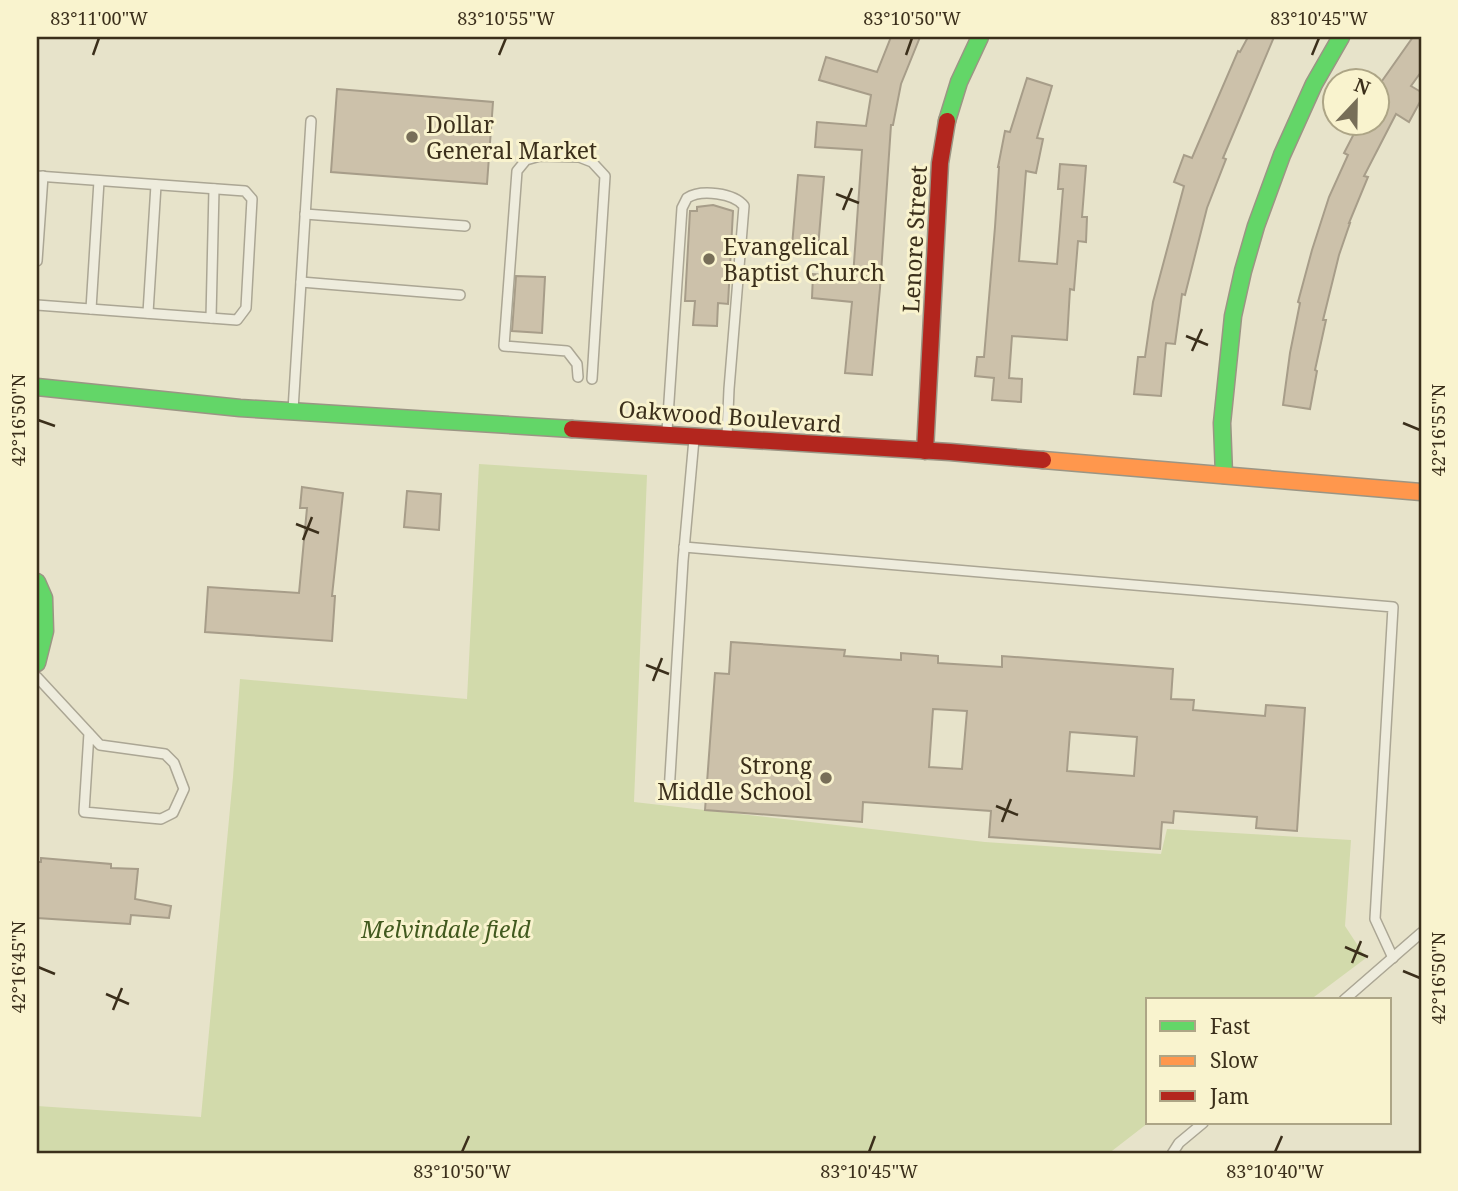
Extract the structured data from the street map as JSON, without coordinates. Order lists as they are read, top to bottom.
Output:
{
  "streets": {
    "main road": ["Lenore Street", "Oakwood Boulevard"]
  },
  "crossings": [
    ["Lenore Street", "Oakwood Boulevard"]
  ],
  "parks": ["Melvindale field"],
  "places": ["Dollar General Market", "Evangelical Baptist Church", "Strong Middle School"],
  "legend": ["Fast", "Slow", "Jam"],
  "north": "top",
  "coordinates": [
    "83°11'00\"W",
    "83°10'55\"W",
    "83°10'50\"W",
    "83°10'45\"W",
    "42°16'50\"N",
    "42°16'55\"N",
    "42°16'45\"N",
    "83°10'40\"W"
  ]
}
